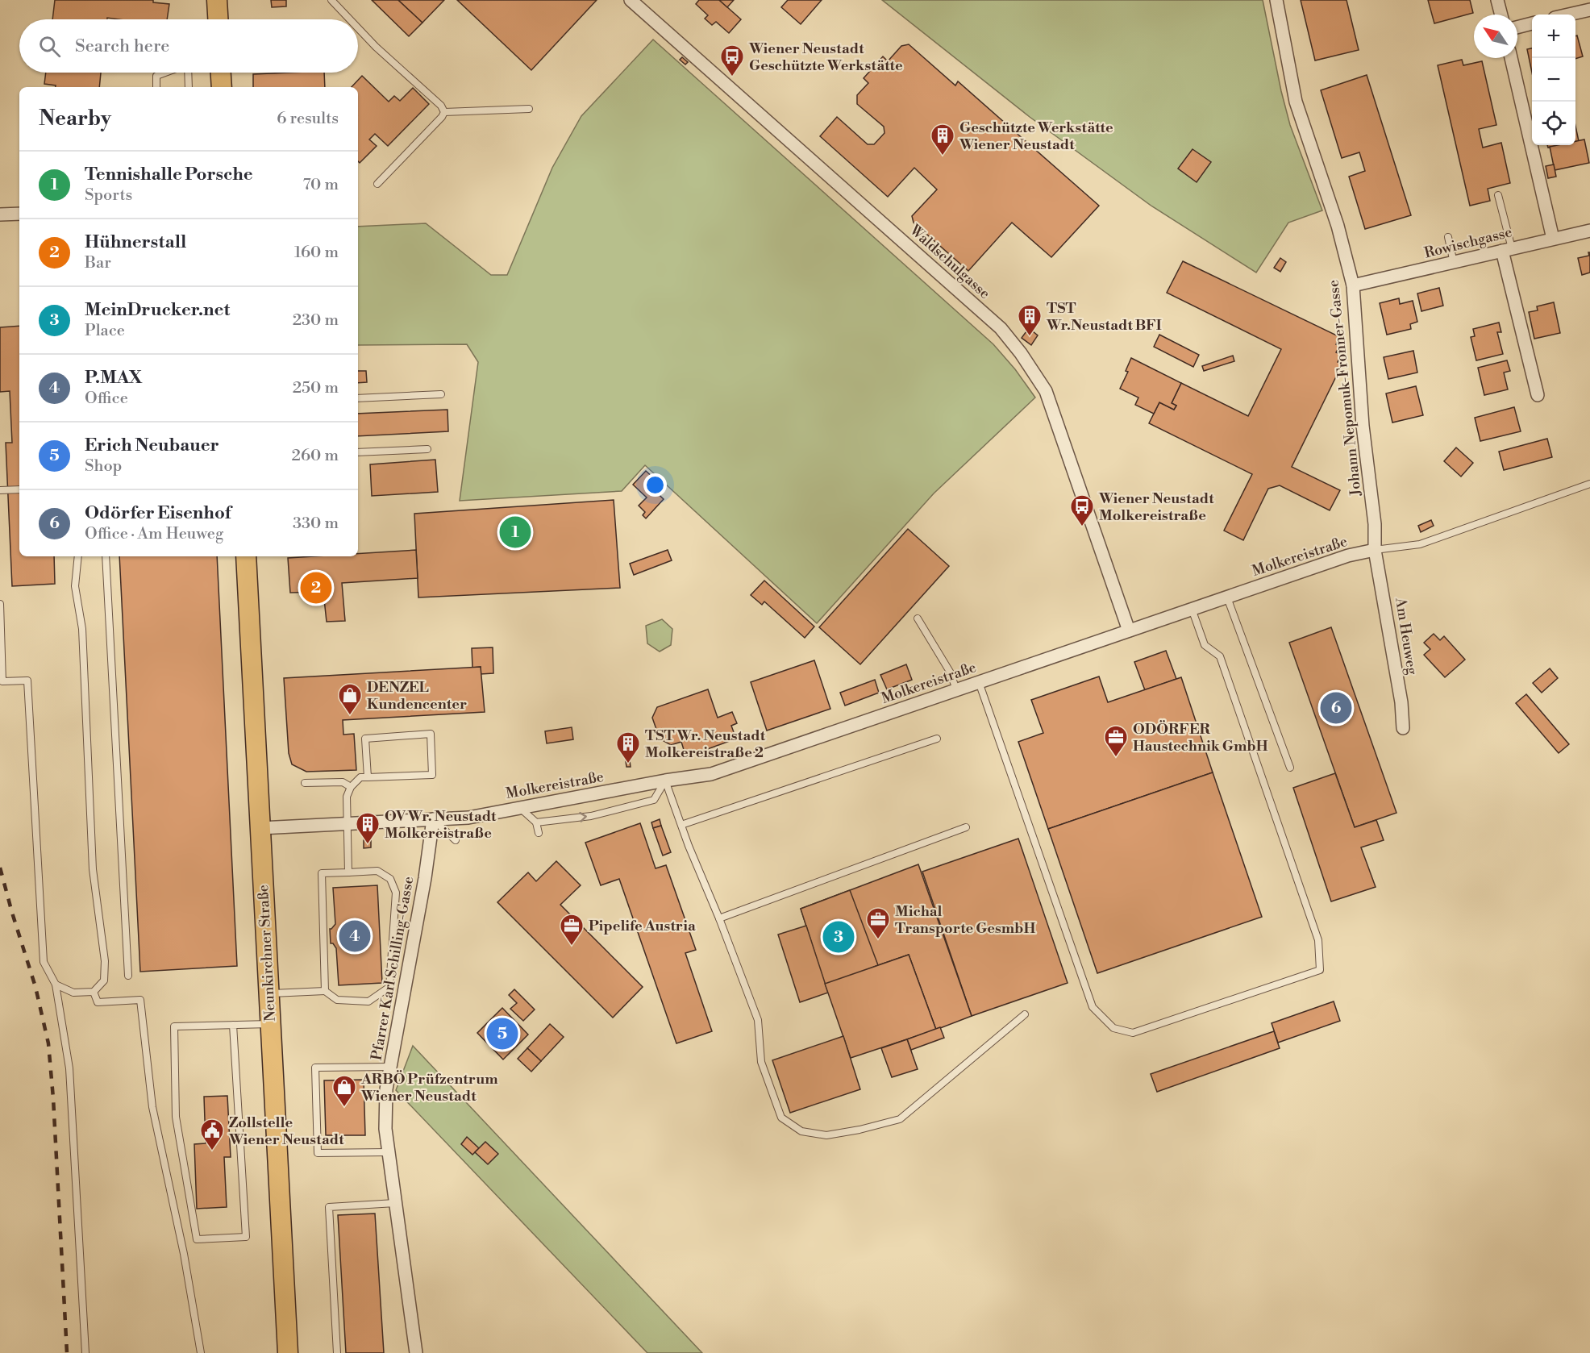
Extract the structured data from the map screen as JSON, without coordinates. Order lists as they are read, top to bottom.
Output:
{
  "streets": {
    "main road": ["Neunkirchner Straße"],
    "street": [
      "Rowischgasse",
      "Waldschulgasse",
      "Johann Nepomuk-Fronner-Gasse",
      "Molkereistraße",
      "Am Heuweg",
      "Pfarrer Karl Schilling-Gasse"
    ]
  },
  "crossings": [
    ["Rowischgasse", "Johann Nepomuk-Fronner-Gasse"],
    ["Waldschulgasse", "Molkereistraße"],
    ["Johann Nepomuk-Fronner-Gasse", "Molkereistraße"],
    ["Johann Nepomuk-Fronner-Gasse", "Am Heuweg"],
    ["Molkereistraße", "Am Heuweg"],
    ["Molkereistraße", "Neunkirchner Straße"],
    ["Molkereistraße", "Pfarrer Karl Schilling-Gasse"]
  ],
  "places": {
    "bus stop": ["Wiener Neustadt Geschützte Werkstätte", "Wiener Neustadt Molkereistraße"],
    "building": [
      "Geschützte Werkstätte Wiener Neustadt",
      "TST Wr.Neustadt BFI",
      "TST Wr. Neustadt Molkereistraße 2",
      "OV Wr. Neustadt Molkereistraße"
    ],
    "shop": ["DENZEL Kundencenter", "ARBÖ Prüfzentrum Wiener Neustadt"],
    "office": ["ODÖRFER Haustechnik GmbH", "Michal Transporte GesmbH", "Pipelife Austria"],
    "public building": ["Zollstelle Wiener Neustadt"]
  },
  "north": "top left",
  "page": {
    "map_buttons": ["+", "−"],
    "search": "Search here",
    "heading": ["Nearby", "6 results"],
    "list": [
      {
        "mark": "1",
        "name": "Tennishalle Porsche",
        "note": "Sports",
        "value": "70 m"
      },
      {
        "mark": "2",
        "name": "Hühnerstall",
        "note": "Bar",
        "value": "160 m"
      },
      {
        "mark": "3",
        "name": "MeinDrucker.net",
        "note": "Place",
        "value": "230 m"
      },
      {
        "mark": "4",
        "name": "P.MAX",
        "note": "Office",
        "value": "250 m"
      },
      {
        "mark": "5",
        "name": "Erich Neubauer",
        "note": "Shop",
        "value": "260 m"
      },
      {
        "mark": "6",
        "name": "Odörfer Eisenhof",
        "note": "Office · Am Heuweg",
        "value": "330 m"
      }
    ],
    "pins": [
      "1",
      "2",
      "6",
      "4",
      "3",
      "5"
    ]
  }
}
